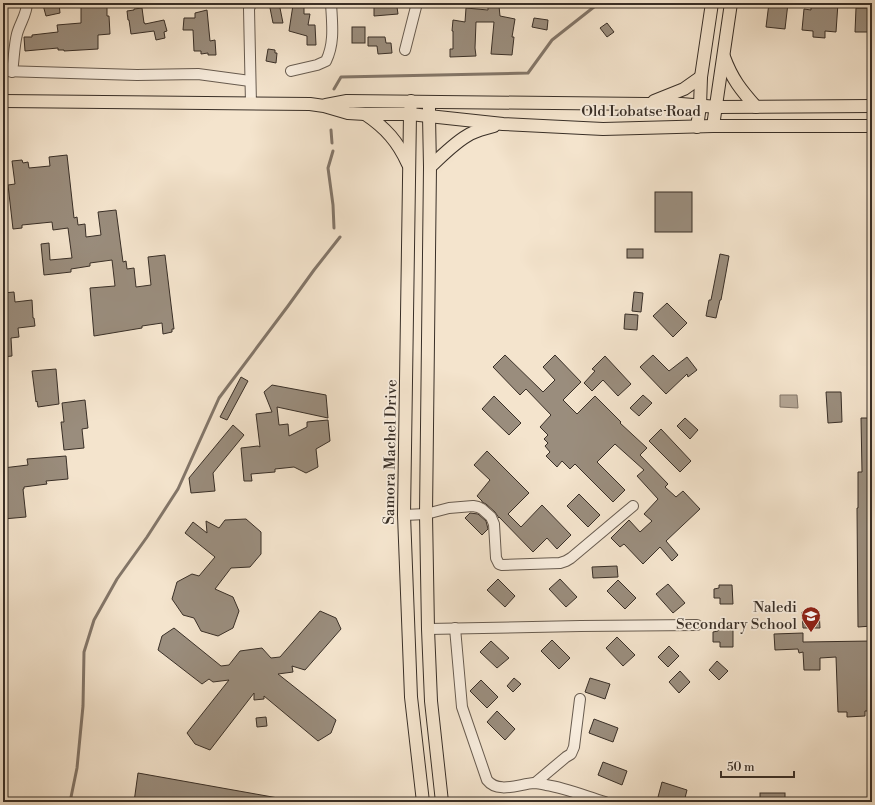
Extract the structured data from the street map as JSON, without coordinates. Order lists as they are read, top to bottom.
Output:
{
  "streets": {
    "main road": ["Old Lobatse Road", "Samora Machel Drive"]
  },
  "crossings": [
    ["Old Lobatse Road", "Samora Machel Drive"]
  ],
  "places": {
    "school or university": ["Naledi Secondary School"]
  },
  "scale_bar": "50 m"
}
